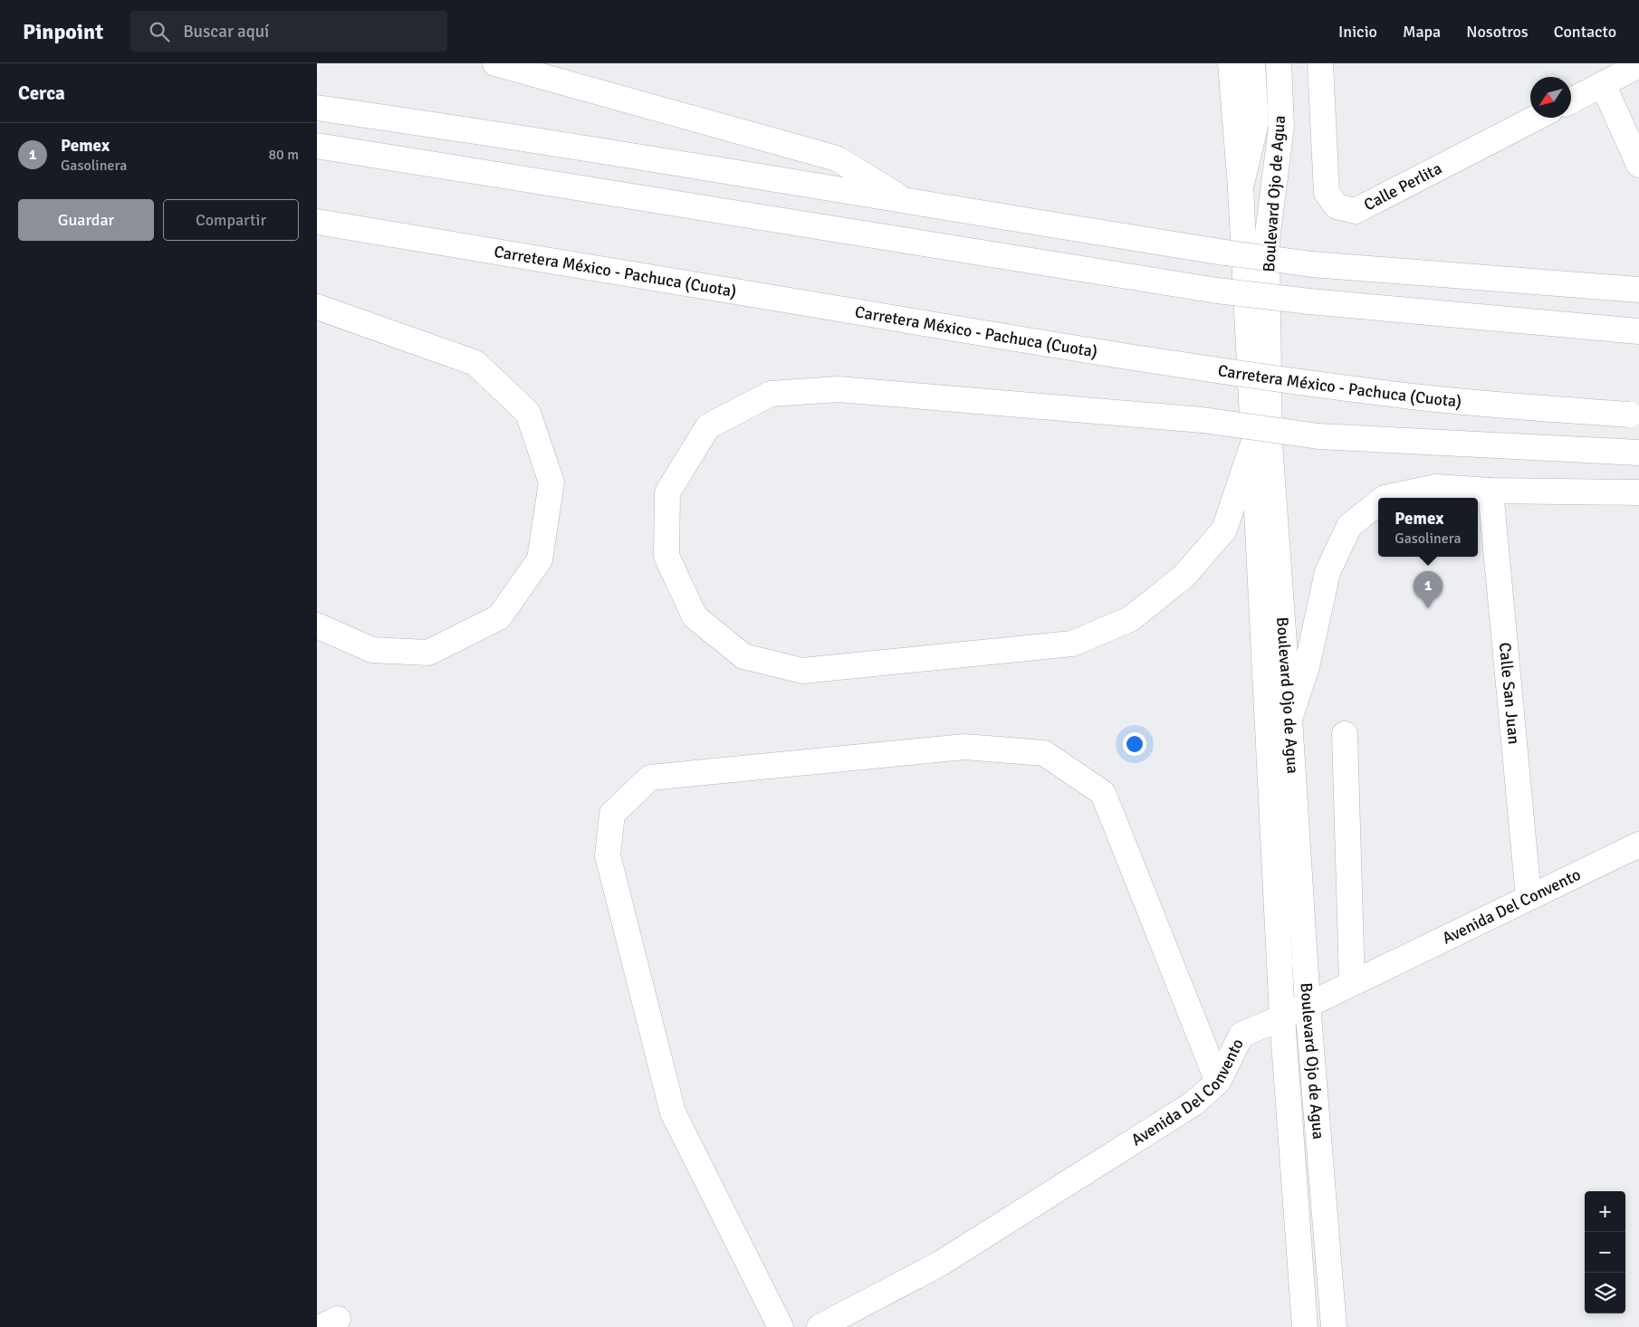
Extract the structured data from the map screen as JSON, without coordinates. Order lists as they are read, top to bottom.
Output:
{
  "streets": {
    "main road": [
      "Calle Perlita",
      "Boulevard Ojo de Agua",
      "Carretera México - Pachuca (Cuota)",
      "Calle San Juan",
      "Avenida Del Convento"
    ]
  },
  "crossings": [
    ["Boulevard Ojo de Agua", "Avenida Del Convento"],
    ["Calle San Juan", "Avenida Del Convento"]
  ],
  "north": "bottom left",
  "page": {
    "header": "Pinpoint",
    "search": "Buscar aquí",
    "nav": [
      "Inicio",
      "Mapa",
      "Nosotros",
      "Contacto"
    ],
    "heading": "Cerca",
    "list": [
      {
        "mark": "1",
        "name": "Pemex",
        "note": "Gasolinera",
        "value": "80 m"
      }
    ],
    "buttons": ["Guardar", "Compartir"],
    "popup": ["Pemex", "Gasolinera"],
    "pins": "1",
    "map_buttons": ["+", "−"]
  }
}
